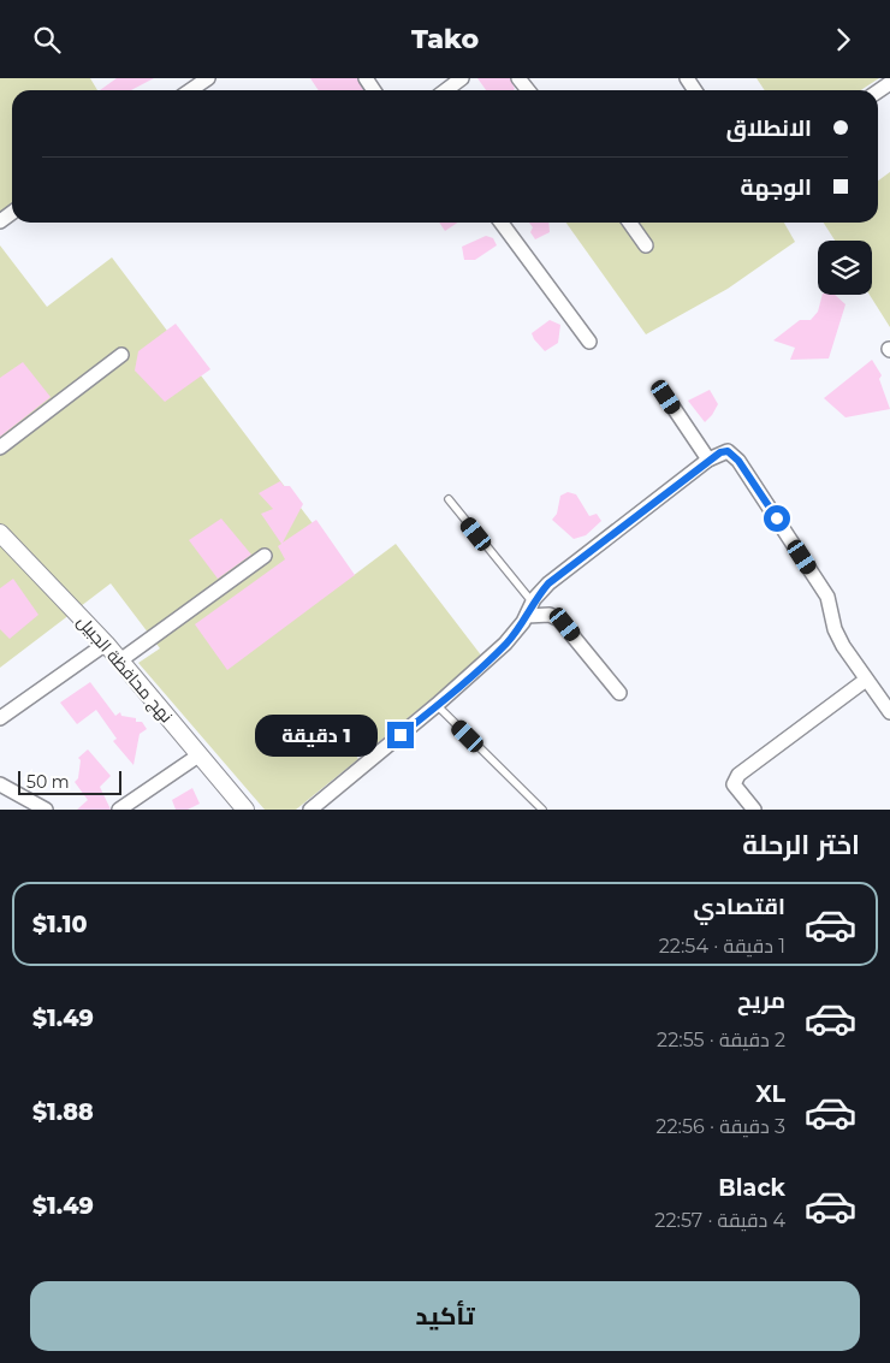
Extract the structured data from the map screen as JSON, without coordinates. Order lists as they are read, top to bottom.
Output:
{
  "streets": {
    "street": ["نهج محافظة الجبيل"]
  },
  "scale_bar": "50 m",
  "page": {
    "header": "Tako",
    "banner": ["الانطلاق", "الوجهة"],
    "bubble": "1 دقيقة",
    "scale": "50 m",
    "heading": "اختر الرحلة",
    "list": [
      {
        "name": "اقتصادي",
        "note": "1 دقيقة · 22:54",
        "value": "$1.10"
      },
      {
        "name": "مريح",
        "note": "2 دقيقة · 22:55",
        "value": "$1.49"
      },
      {
        "name": "XL",
        "note": "3 دقيقة · 22:56",
        "value": "$1.88"
      },
      {
        "name": "Black",
        "note": "4 دقيقة · 22:57",
        "value": "$1.49"
      }
    ],
    "buttons": "تأكيد"
  }
}
